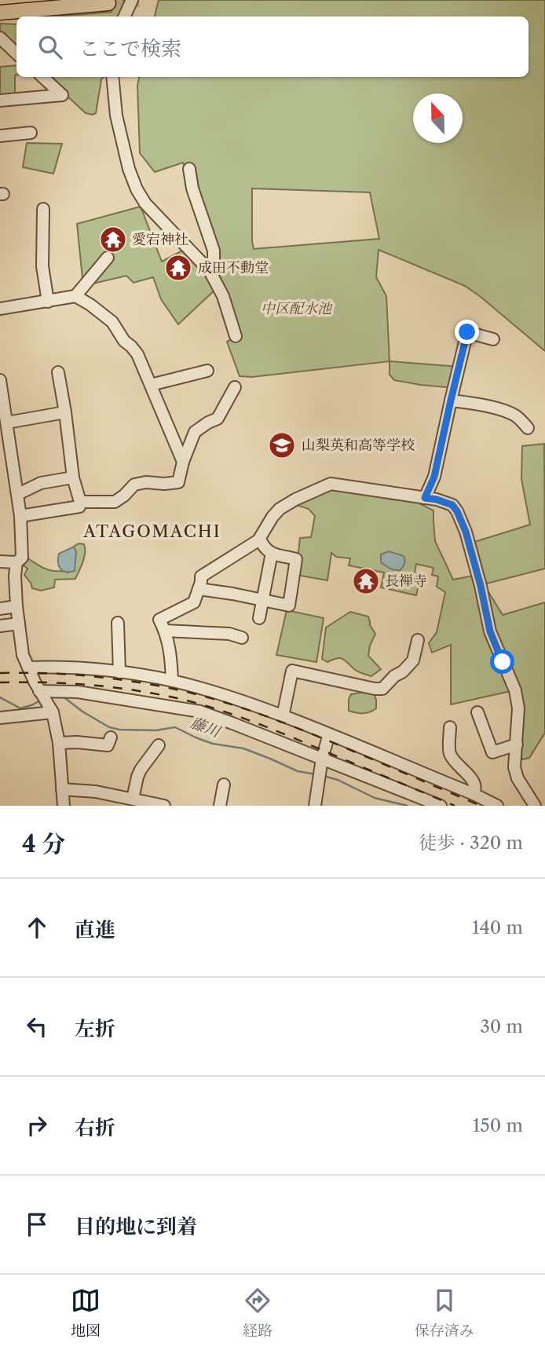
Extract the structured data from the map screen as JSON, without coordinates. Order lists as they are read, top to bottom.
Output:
{
  "districts": ["ATAGOMACHI"],
  "water": ["藤川"],
  "parks": ["中区配水池"],
  "places": {
    "temple": ["愛宕神社", "成田不動堂", "長禅寺"],
    "school or university": ["山梨英和高等学校"]
  },
  "north": "top",
  "page": {
    "search": "ここで検索",
    "heading": ["4 分", "徒歩 · 320 m"],
    "list": [
      ["直進", "140 m"],
      ["左折", "30 m"],
      ["右折", "150 m"],
      "目的地に到着"
    ],
    "nav": ["地図", "経路", "保存済み"]
  }
}
